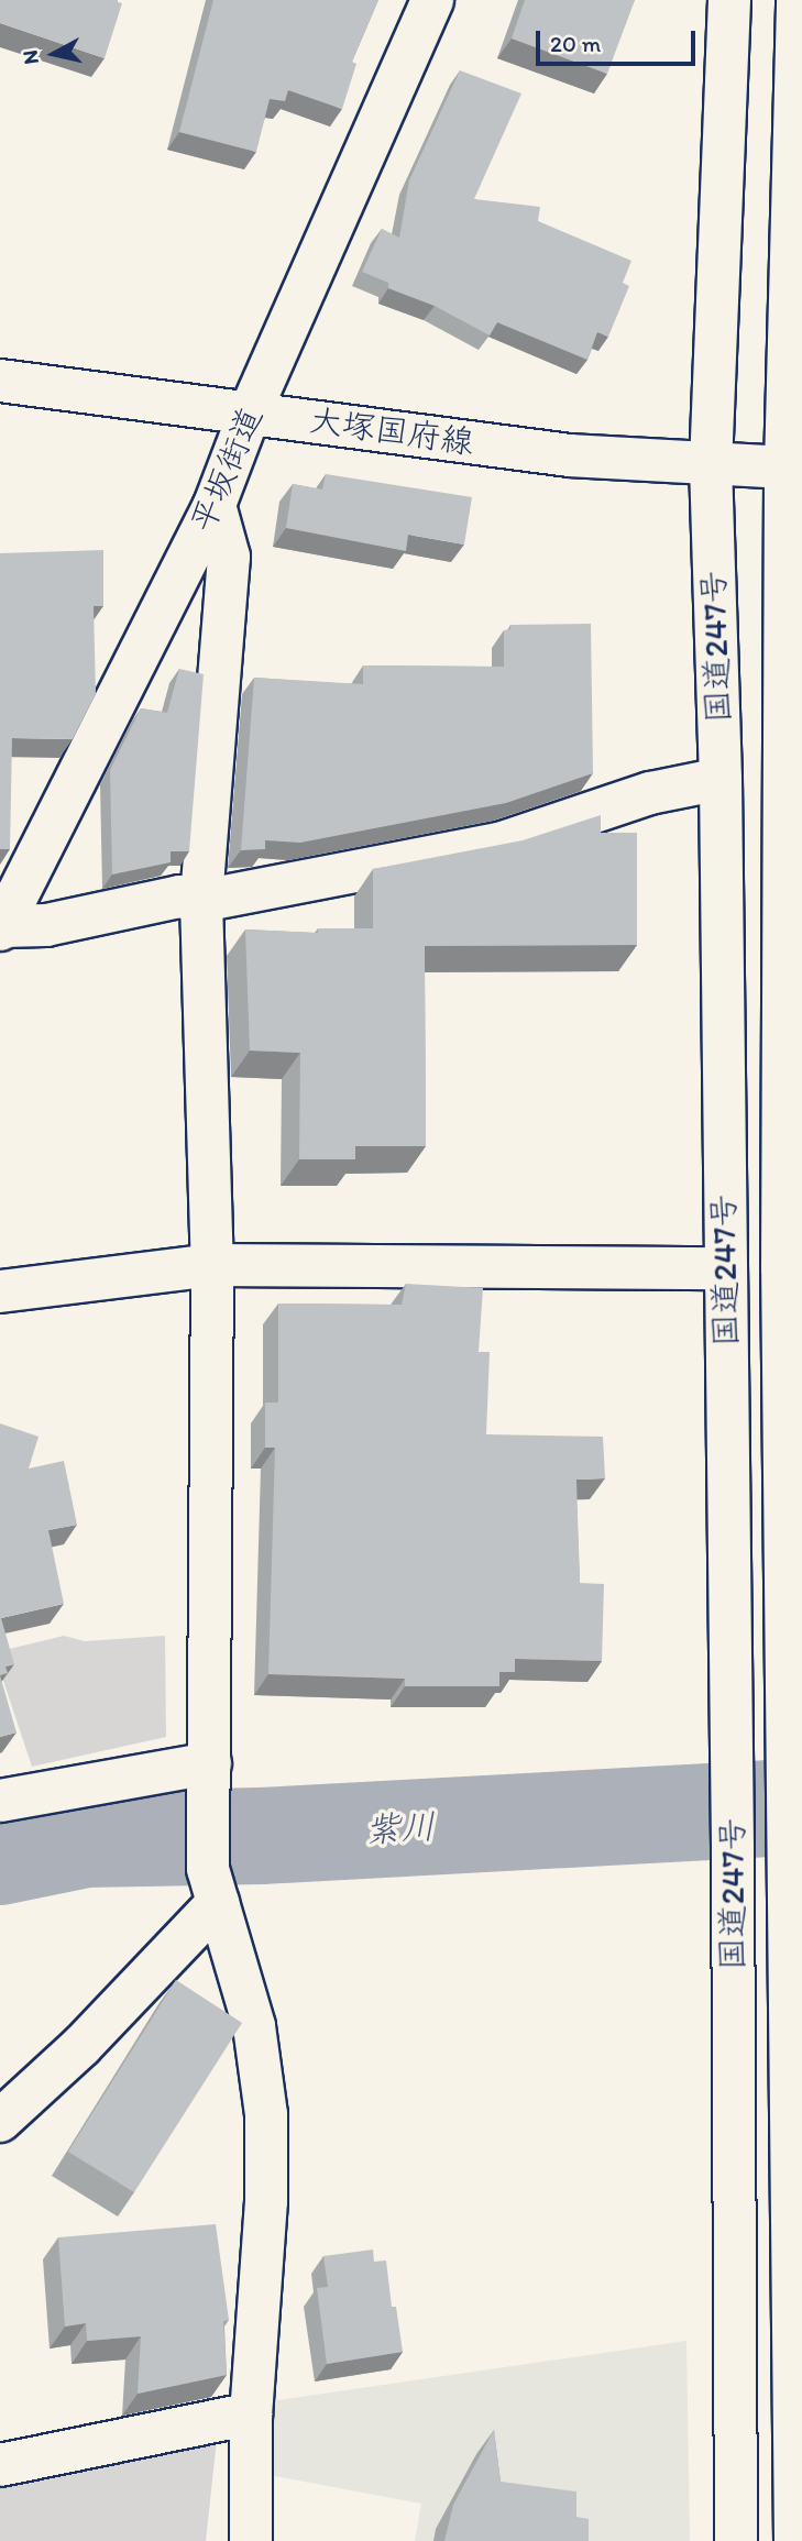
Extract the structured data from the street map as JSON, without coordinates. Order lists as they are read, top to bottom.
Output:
{
  "streets": {
    "main road": ["大塚国府線", "平坂街道", "国道247号"]
  },
  "crossings": [
    ["大塚国府線", "平坂街道"],
    ["大塚国府線", "国道247号"]
  ],
  "water": ["紫川"],
  "scale_bar": "20 m",
  "north": "left"
}
